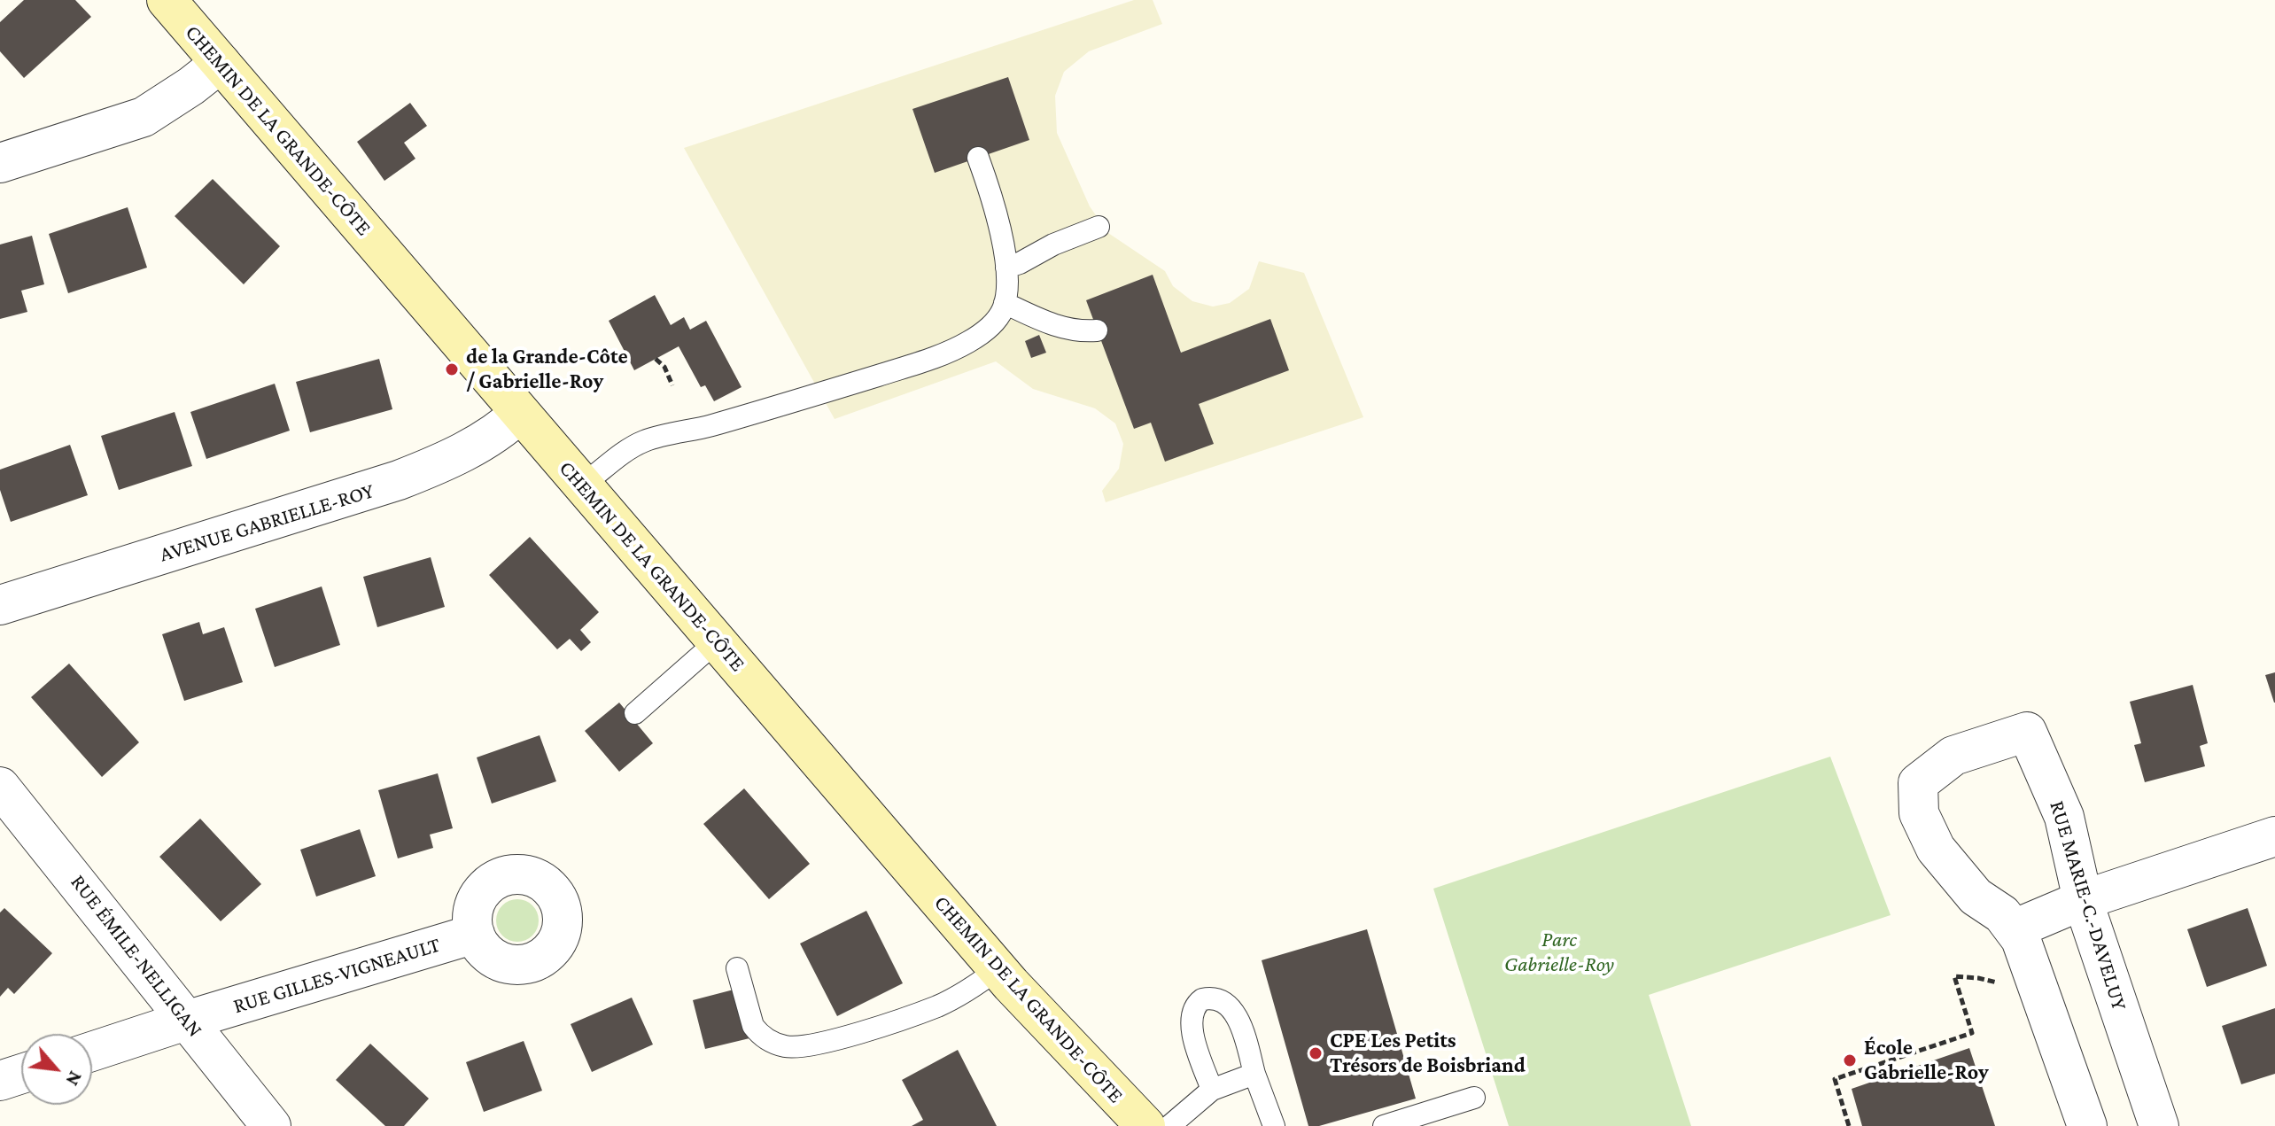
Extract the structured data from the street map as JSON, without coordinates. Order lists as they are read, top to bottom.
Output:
{
  "streets": {
    "main road": ["CHEMIN DE LA GRANDE-CÔTE"],
    "street": [
      "AVENUE GABRIELLE-ROY",
      "RUE MARIE-C.-DAVELUY",
      "RUE ÉMILE-NELLIGAN",
      "RUE GILLES-VIGNEAULT"
    ]
  },
  "crossings": [
    ["CHEMIN DE LA GRANDE-CÔTE", "AVENUE GABRIELLE-ROY"],
    ["RUE ÉMILE-NELLIGAN", "RUE GILLES-VIGNEAULT"]
  ],
  "parks": ["Parc Gabrielle-Roy"],
  "places": ["de la Grande-Côte / Gabrielle-Roy", "CPE Les Petits Trésors de Boisbriand", "École Gabrielle-Roy"],
  "north": "bottom right"
}
